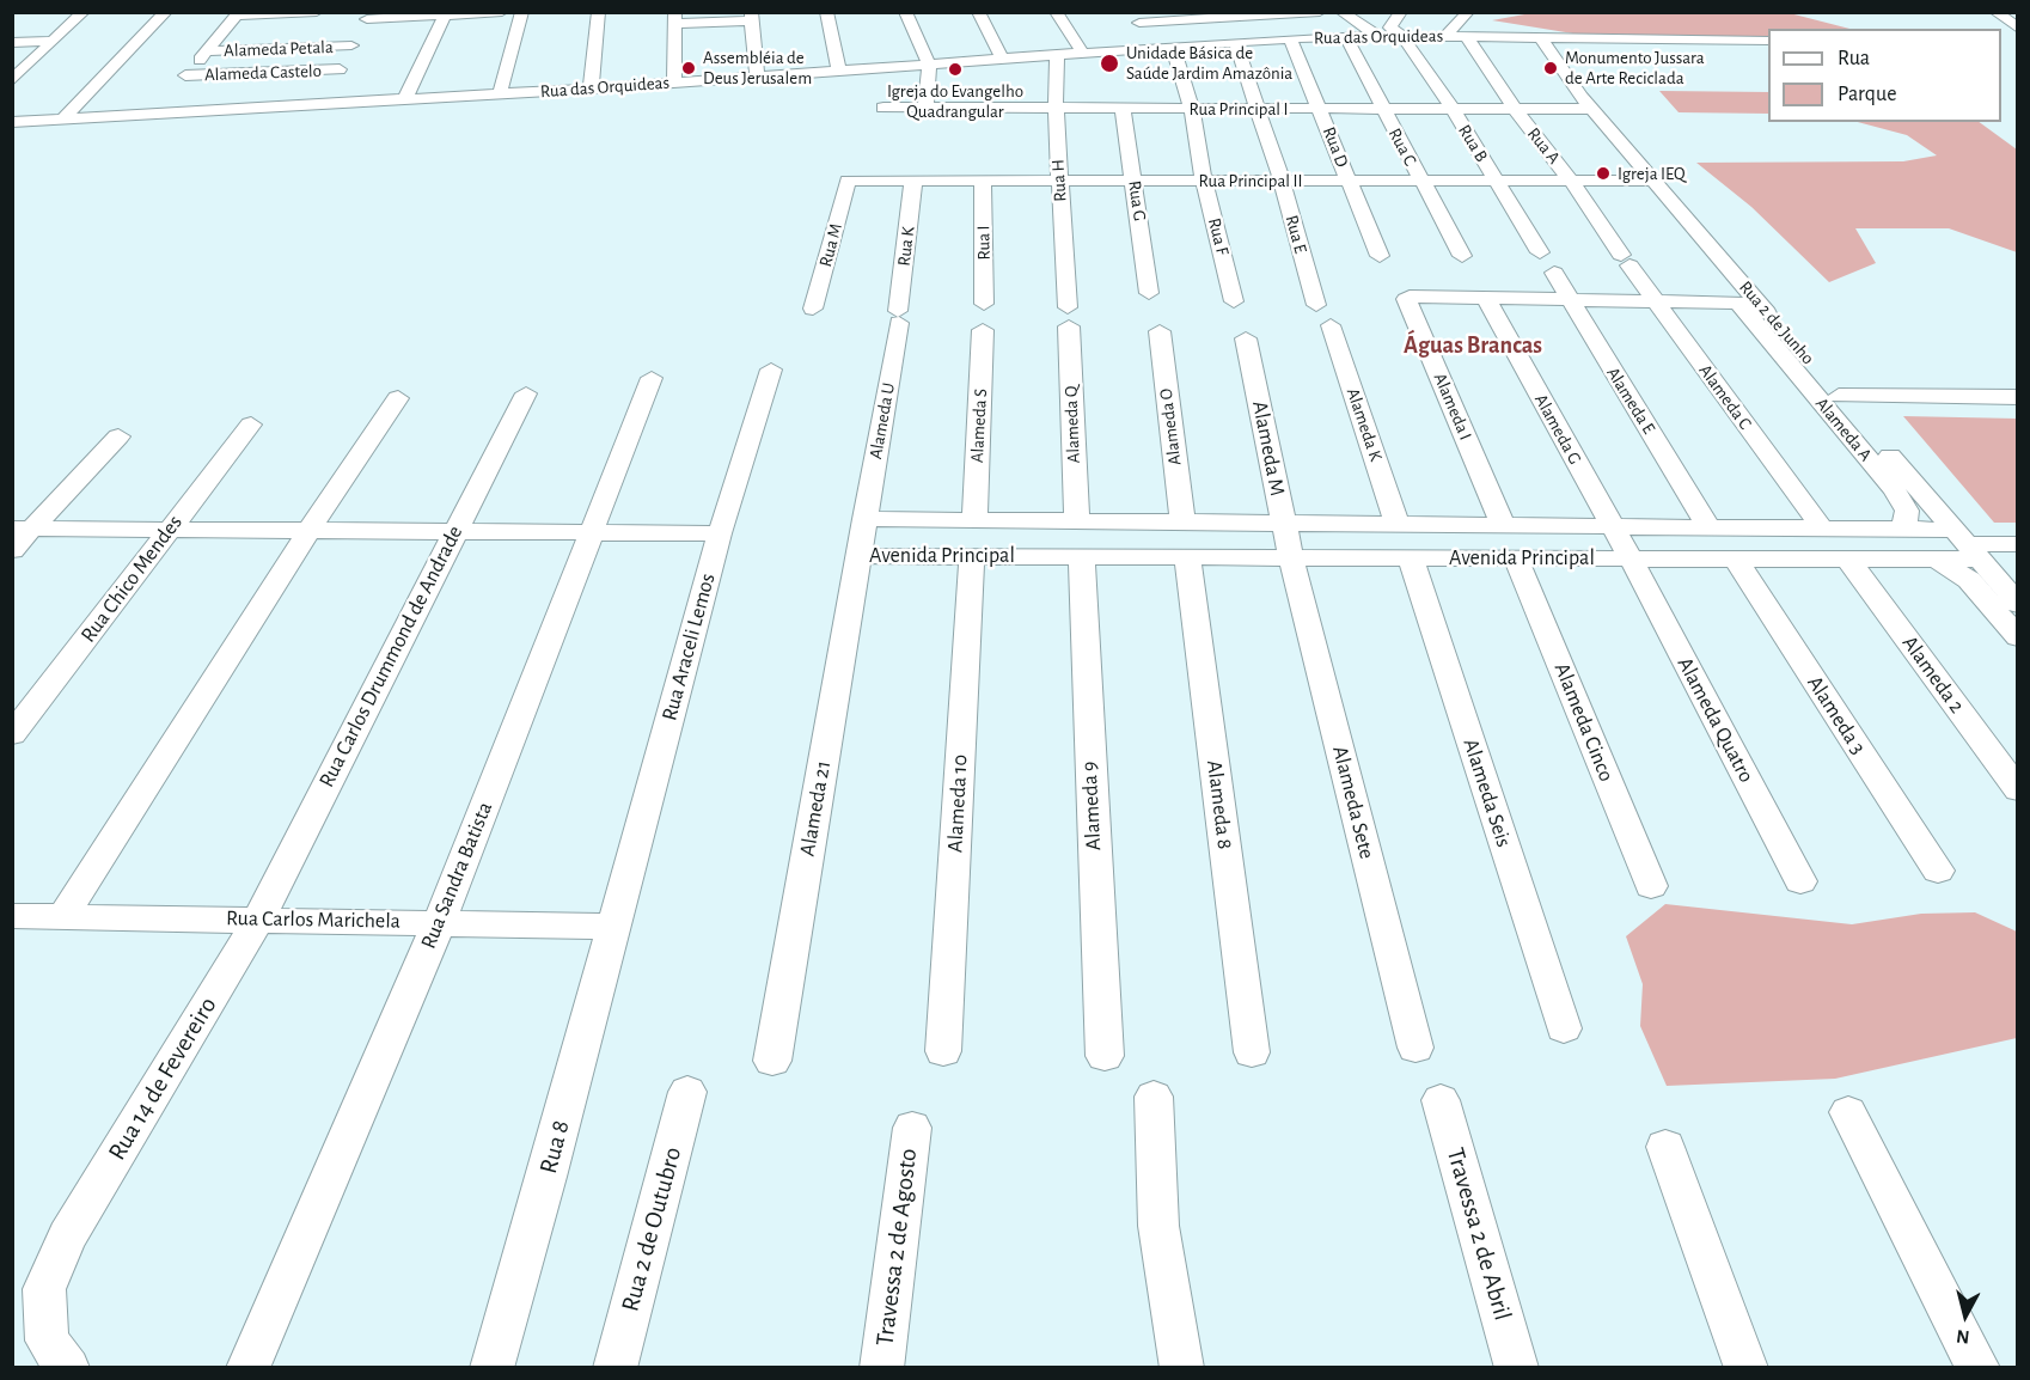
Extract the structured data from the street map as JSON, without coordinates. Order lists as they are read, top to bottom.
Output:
{
  "streets": {
    "street": [
      "Rua das Orquideas",
      "Alameda Petala",
      "Alameda Castelo",
      "Rua Principal I",
      "Rua B",
      "Rua A",
      "Rua D",
      "Rua C",
      "Rua H",
      "Rua Principal II",
      "Rua G",
      "Rua E",
      "Rua F",
      "Rua I",
      "Rua M",
      "Rua K",
      "Rua 2 de Junho",
      "Alameda C",
      "Alameda E",
      "Alameda I",
      "Alameda U",
      "Alameda Q",
      "Alameda K",
      "Alameda S",
      "Alameda O",
      "Alameda G",
      "Alameda A",
      "Alameda M",
      "Avenida Principal",
      "Rua Chico Mendes",
      "Rua Araceli Lemos",
      "Rua Carlos Drummond de Andrade",
      "Alameda 2",
      "Alameda 3",
      "Alameda Quatro",
      "Alameda Cinco",
      "Alameda Seis",
      "Alameda Sete",
      "Alameda 10",
      "Alameda 8",
      "Alameda 9",
      "Alameda 21",
      "Rua Sandra Batista",
      "Rua Carlos Marichela",
      "Rua 14 de Fevereiro",
      "Rua 8",
      "Rua 2 de Outubro",
      "Travessa 2 de Abril",
      "Travessa 2 de Agosto"
    ]
  },
  "crossings": [
    ["Rua das Orquideas", "Alameda Castelo"],
    ["Rua das Orquideas", "Rua B"],
    ["Rua das Orquideas", "Rua A"],
    ["Rua das Orquideas", "Rua D"],
    ["Rua das Orquideas", "Rua C"],
    ["Rua das Orquideas", "Rua H"],
    ["Rua das Orquideas", "Rua E"],
    ["Rua das Orquideas", "Rua F"],
    ["Rua das Orquideas", "Rua 2 de Junho"],
    ["Rua Principal I", "Rua B"],
    ["Rua Principal I", "Rua A"],
    ["Rua Principal I", "Rua D"],
    ["Rua Principal I", "Rua C"],
    ["Rua Principal I", "Rua H"],
    ["Rua Principal I", "Rua G"],
    ["Rua Principal I", "Rua E"],
    ["Rua Principal I", "Rua F"],
    ["Rua Principal I", "Rua 2 de Junho"],
    ["Rua B", "Rua Principal II"],
    ["Rua A", "Rua Principal II"],
    ["Rua A", "Alameda C"],
    ["Rua D", "Rua Principal II"],
    ["Rua C", "Rua Principal II"],
    ["Rua H", "Rua Principal II"],
    ["Rua H", "Alameda Q"],
    ["Rua Principal II", "Rua G"],
    ["Rua Principal II", "Rua E"],
    ["Rua Principal II", "Rua F"],
    ["Rua Principal II", "Rua I"],
    ["Rua Principal II", "Rua M"],
    ["Rua Principal II", "Rua K"],
    ["Rua Principal II", "Rua 2 de Junho"],
    ["Rua K", "Alameda U"],
    ["Rua 2 de Junho", "Avenida Principal"],
    ["Alameda C", "Alameda A"],
    ["Alameda C", "Avenida Principal"],
    ["Alameda E", "Avenida Principal"],
    ["Alameda I", "Alameda G"],
    ["Alameda I", "Avenida Principal"],
    ["Alameda U", "Avenida Principal"],
    ["Alameda Q", "Avenida Principal"],
    ["Alameda K", "Avenida Principal"],
    ["Alameda S", "Avenida Principal"],
    ["Alameda O", "Avenida Principal"],
    ["Alameda G", "Avenida Principal"],
    ["Alameda G", "Alameda Quatro"],
    ["Alameda A", "Avenida Principal"],
    ["Alameda M", "Avenida Principal"],
    ["Alameda M", "Alameda Sete"],
    ["Avenida Principal", "Alameda 2"],
    ["Avenida Principal", "Alameda 3"],
    ["Avenida Principal", "Alameda Quatro"],
    ["Avenida Principal", "Alameda Cinco"],
    ["Avenida Principal", "Alameda Seis"],
    ["Avenida Principal", "Alameda Sete"],
    ["Avenida Principal", "Alameda 10"],
    ["Avenida Principal", "Alameda 8"],
    ["Avenida Principal", "Alameda 9"],
    ["Avenida Principal", "Alameda 21"],
    ["Rua Araceli Lemos", "Rua Carlos Marichela"],
    ["Rua Araceli Lemos", "Rua 8"],
    ["Rua Carlos Drummond de Andrade", "Rua Carlos Marichela"],
    ["Rua Carlos Drummond de Andrade", "Rua 14 de Fevereiro"],
    ["Rua Sandra Batista", "Rua Carlos Marichela"],
    ["Rua Carlos Marichela", "Rua 14 de Fevereiro"],
    ["Rua Carlos Marichela", "Rua 8"]
  ],
  "districts": ["Águas Brancas"],
  "places": [
    "Unidade Básica de Saúde Jardim Amazônia",
    "Assembléia de Deus Jerusalem",
    "Monumento Jussara de Arte Reciclada",
    "Igreja do Evangelho Quadrangular",
    "Igreja IEQ"
  ],
  "legend": ["Rua", "Parque"],
  "north": "bottom"
}
